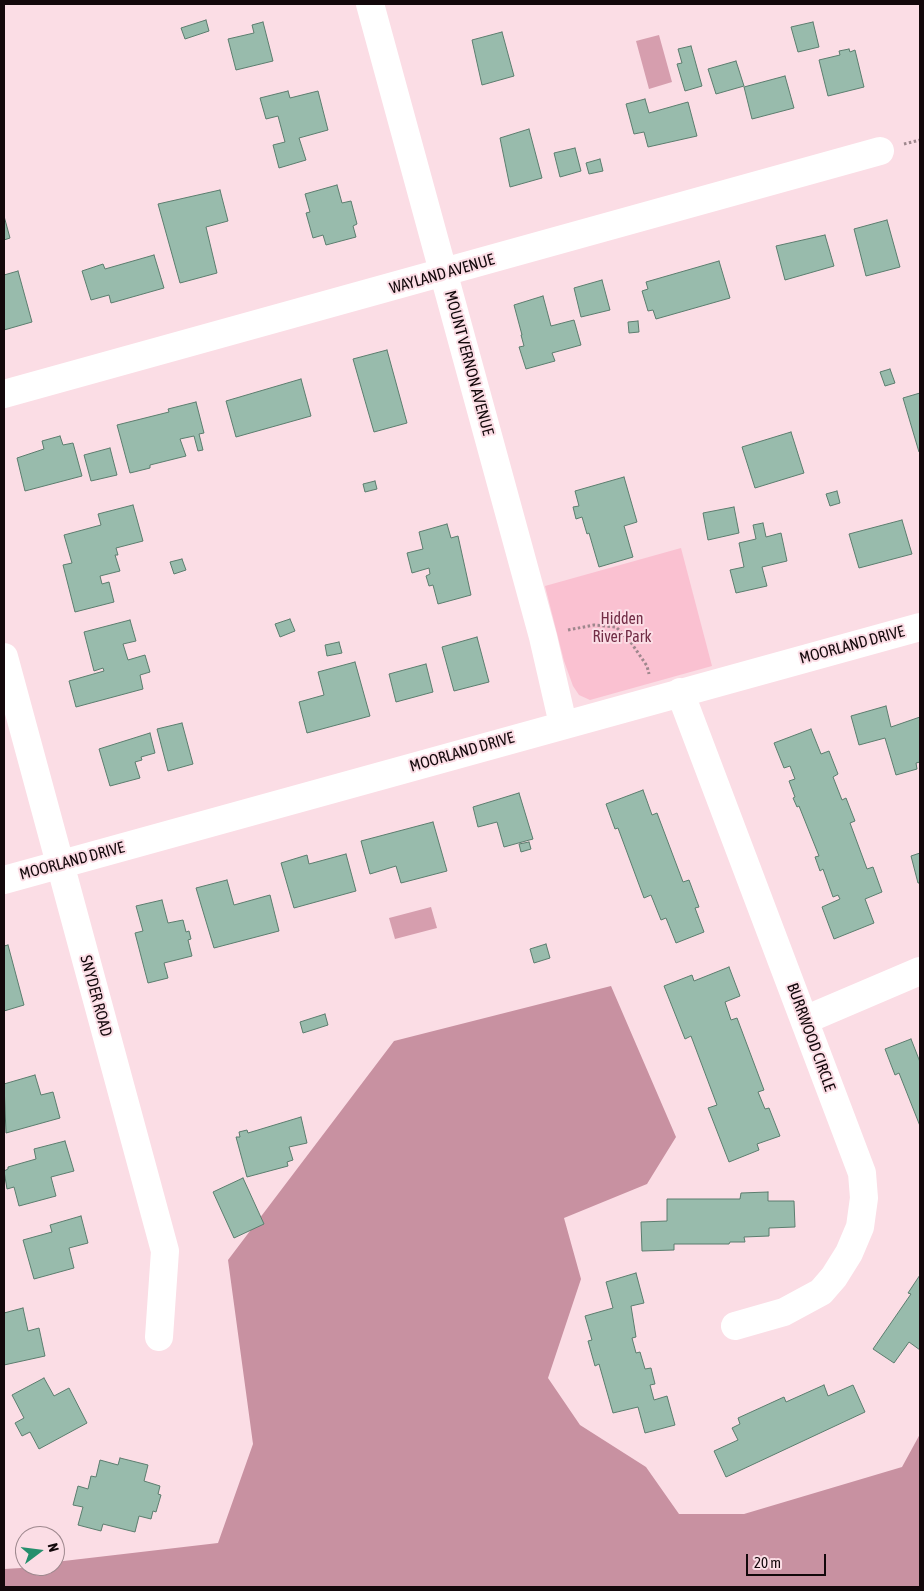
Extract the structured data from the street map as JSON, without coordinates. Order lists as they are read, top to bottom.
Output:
{
  "streets": {
    "street": [
      "WAYLAND AVENUE",
      "MOUNT VERNON AVENUE",
      "MOORLAND DRIVE",
      "SNYDER ROAD",
      "BURRWOOD CIRCLE"
    ]
  },
  "crossings": [
    ["WAYLAND AVENUE", "MOUNT VERNON AVENUE"],
    ["MOUNT VERNON AVENUE", "MOORLAND DRIVE"],
    ["MOORLAND DRIVE", "SNYDER ROAD"],
    ["MOORLAND DRIVE", "BURRWOOD CIRCLE"]
  ],
  "parks": ["Hidden River Park"],
  "scale_bar": "20 m",
  "north": "right"
}
